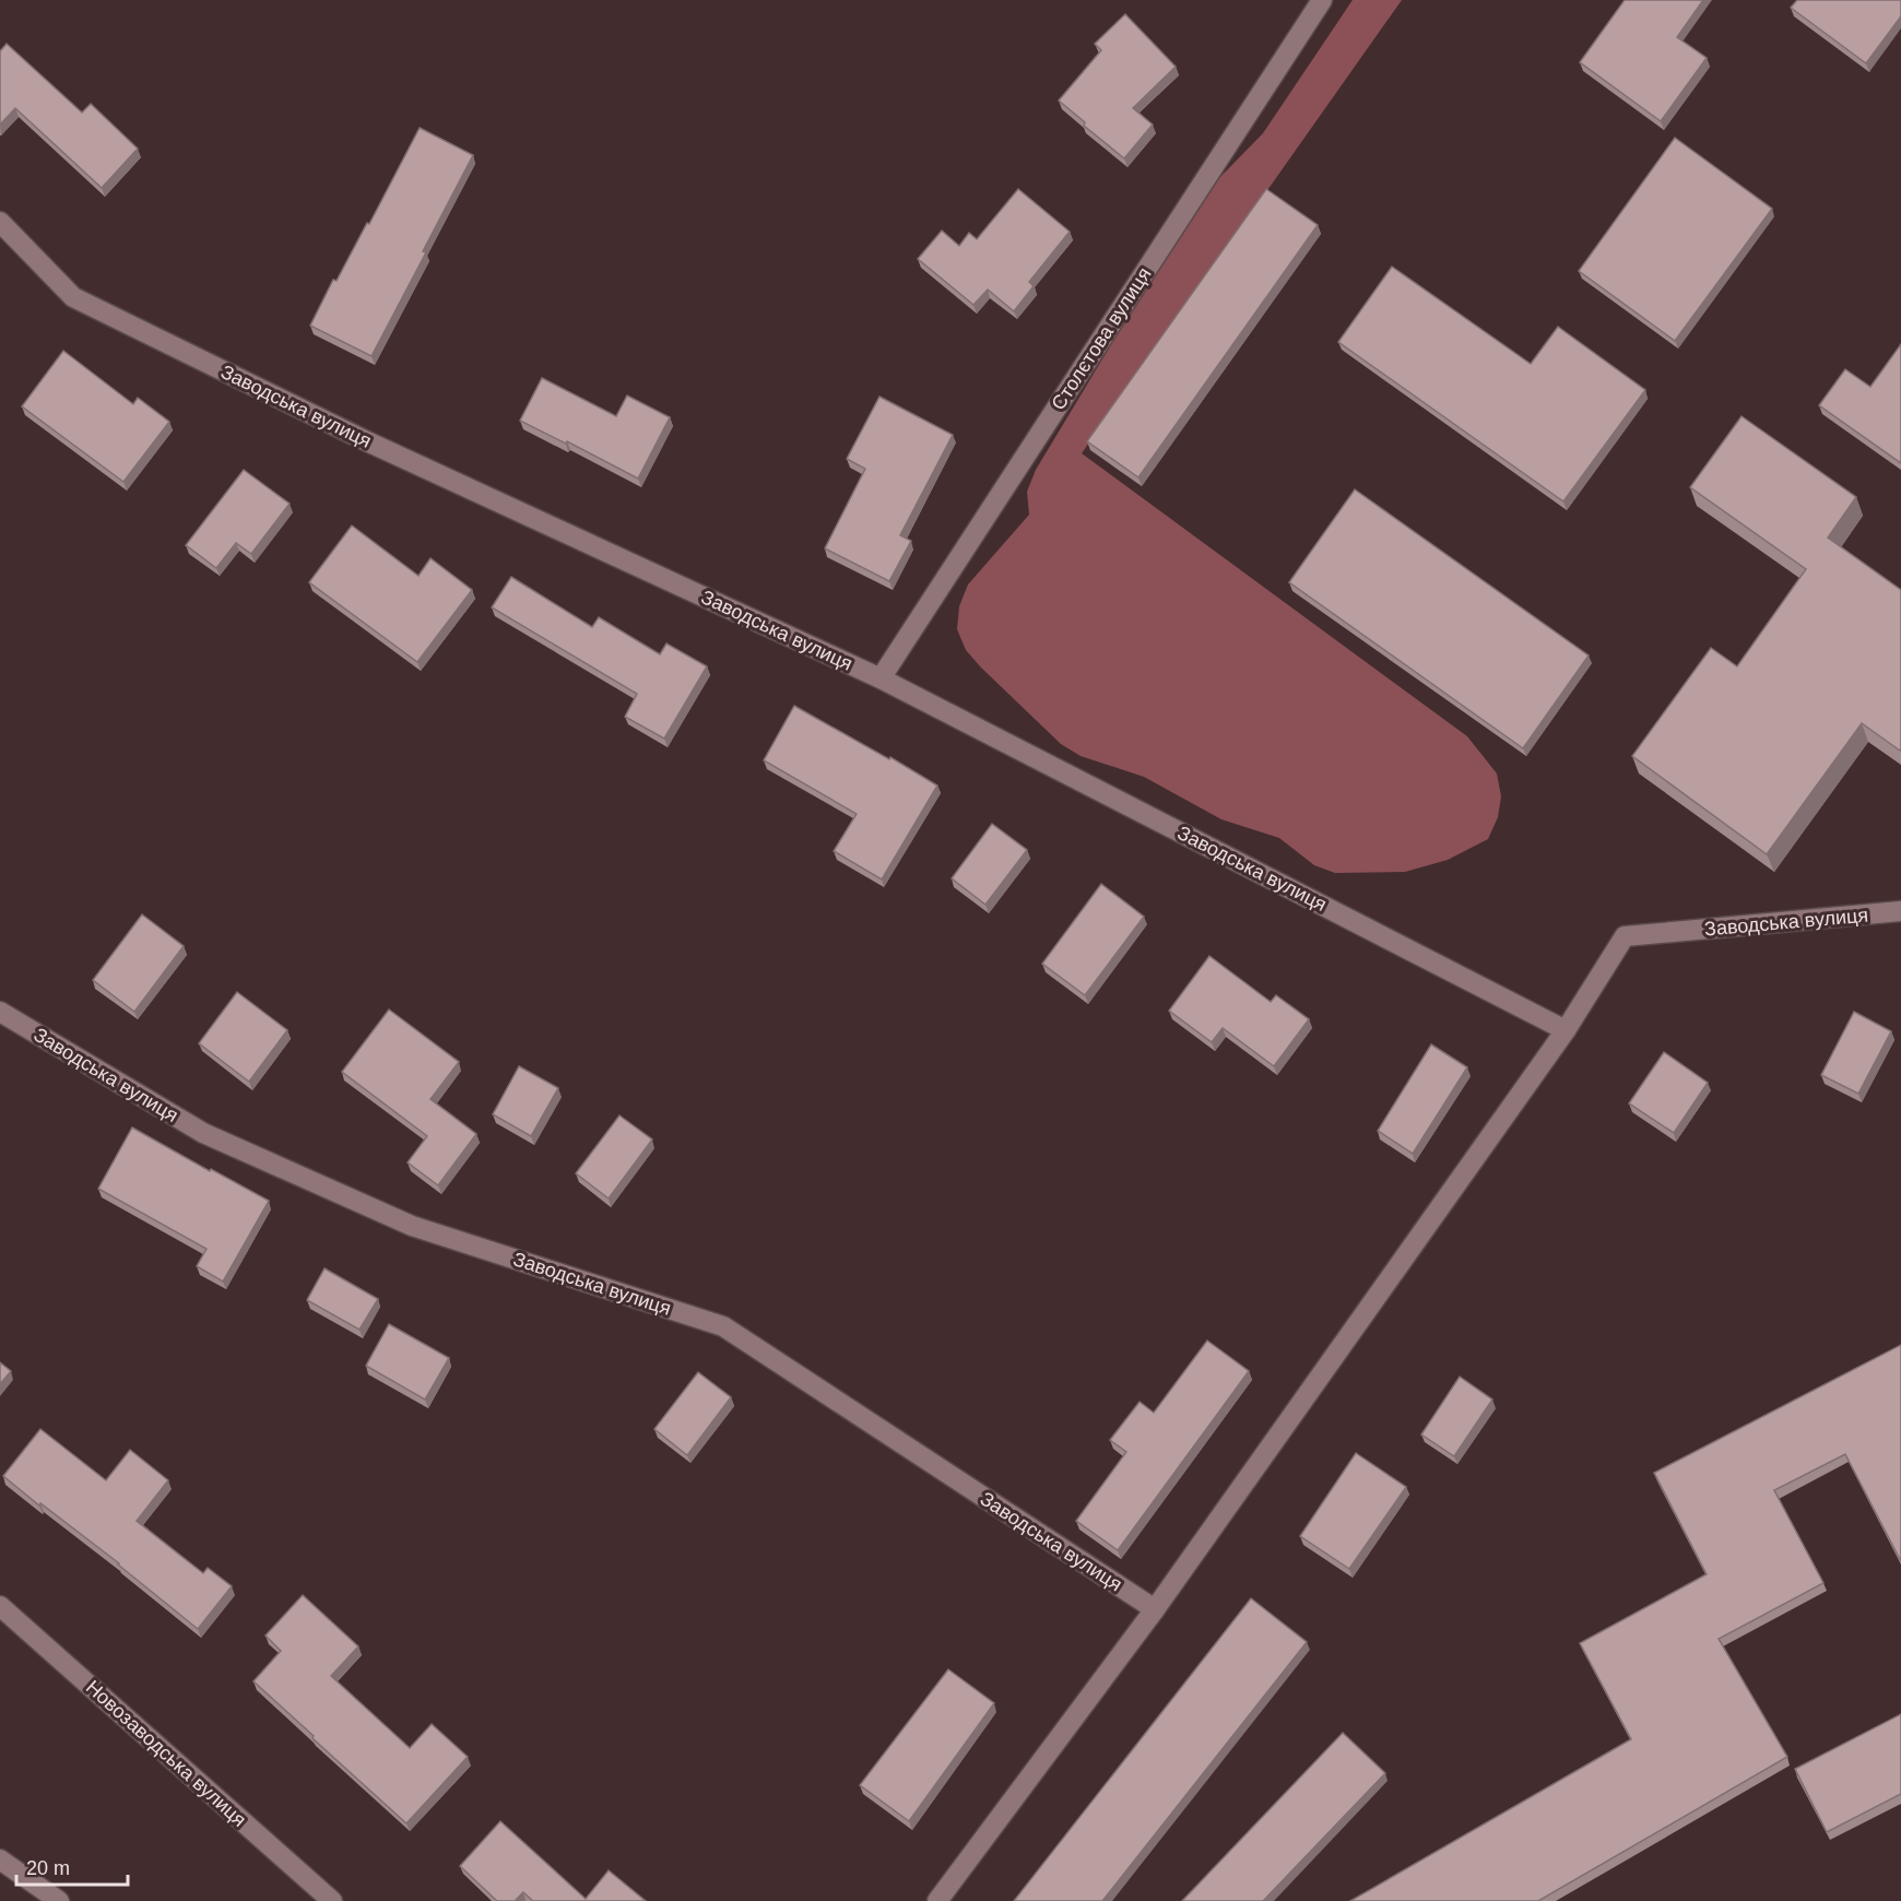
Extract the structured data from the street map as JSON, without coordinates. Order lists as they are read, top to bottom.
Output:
{
  "streets": {
    "street": ["Столєтова вулиця", "Заводська вулиця", "Новозаводська вулиця"]
  },
  "crossings": [
    ["Столєтова вулиця", "Заводська вулиця"]
  ],
  "scale_bar": "20 m"
}
